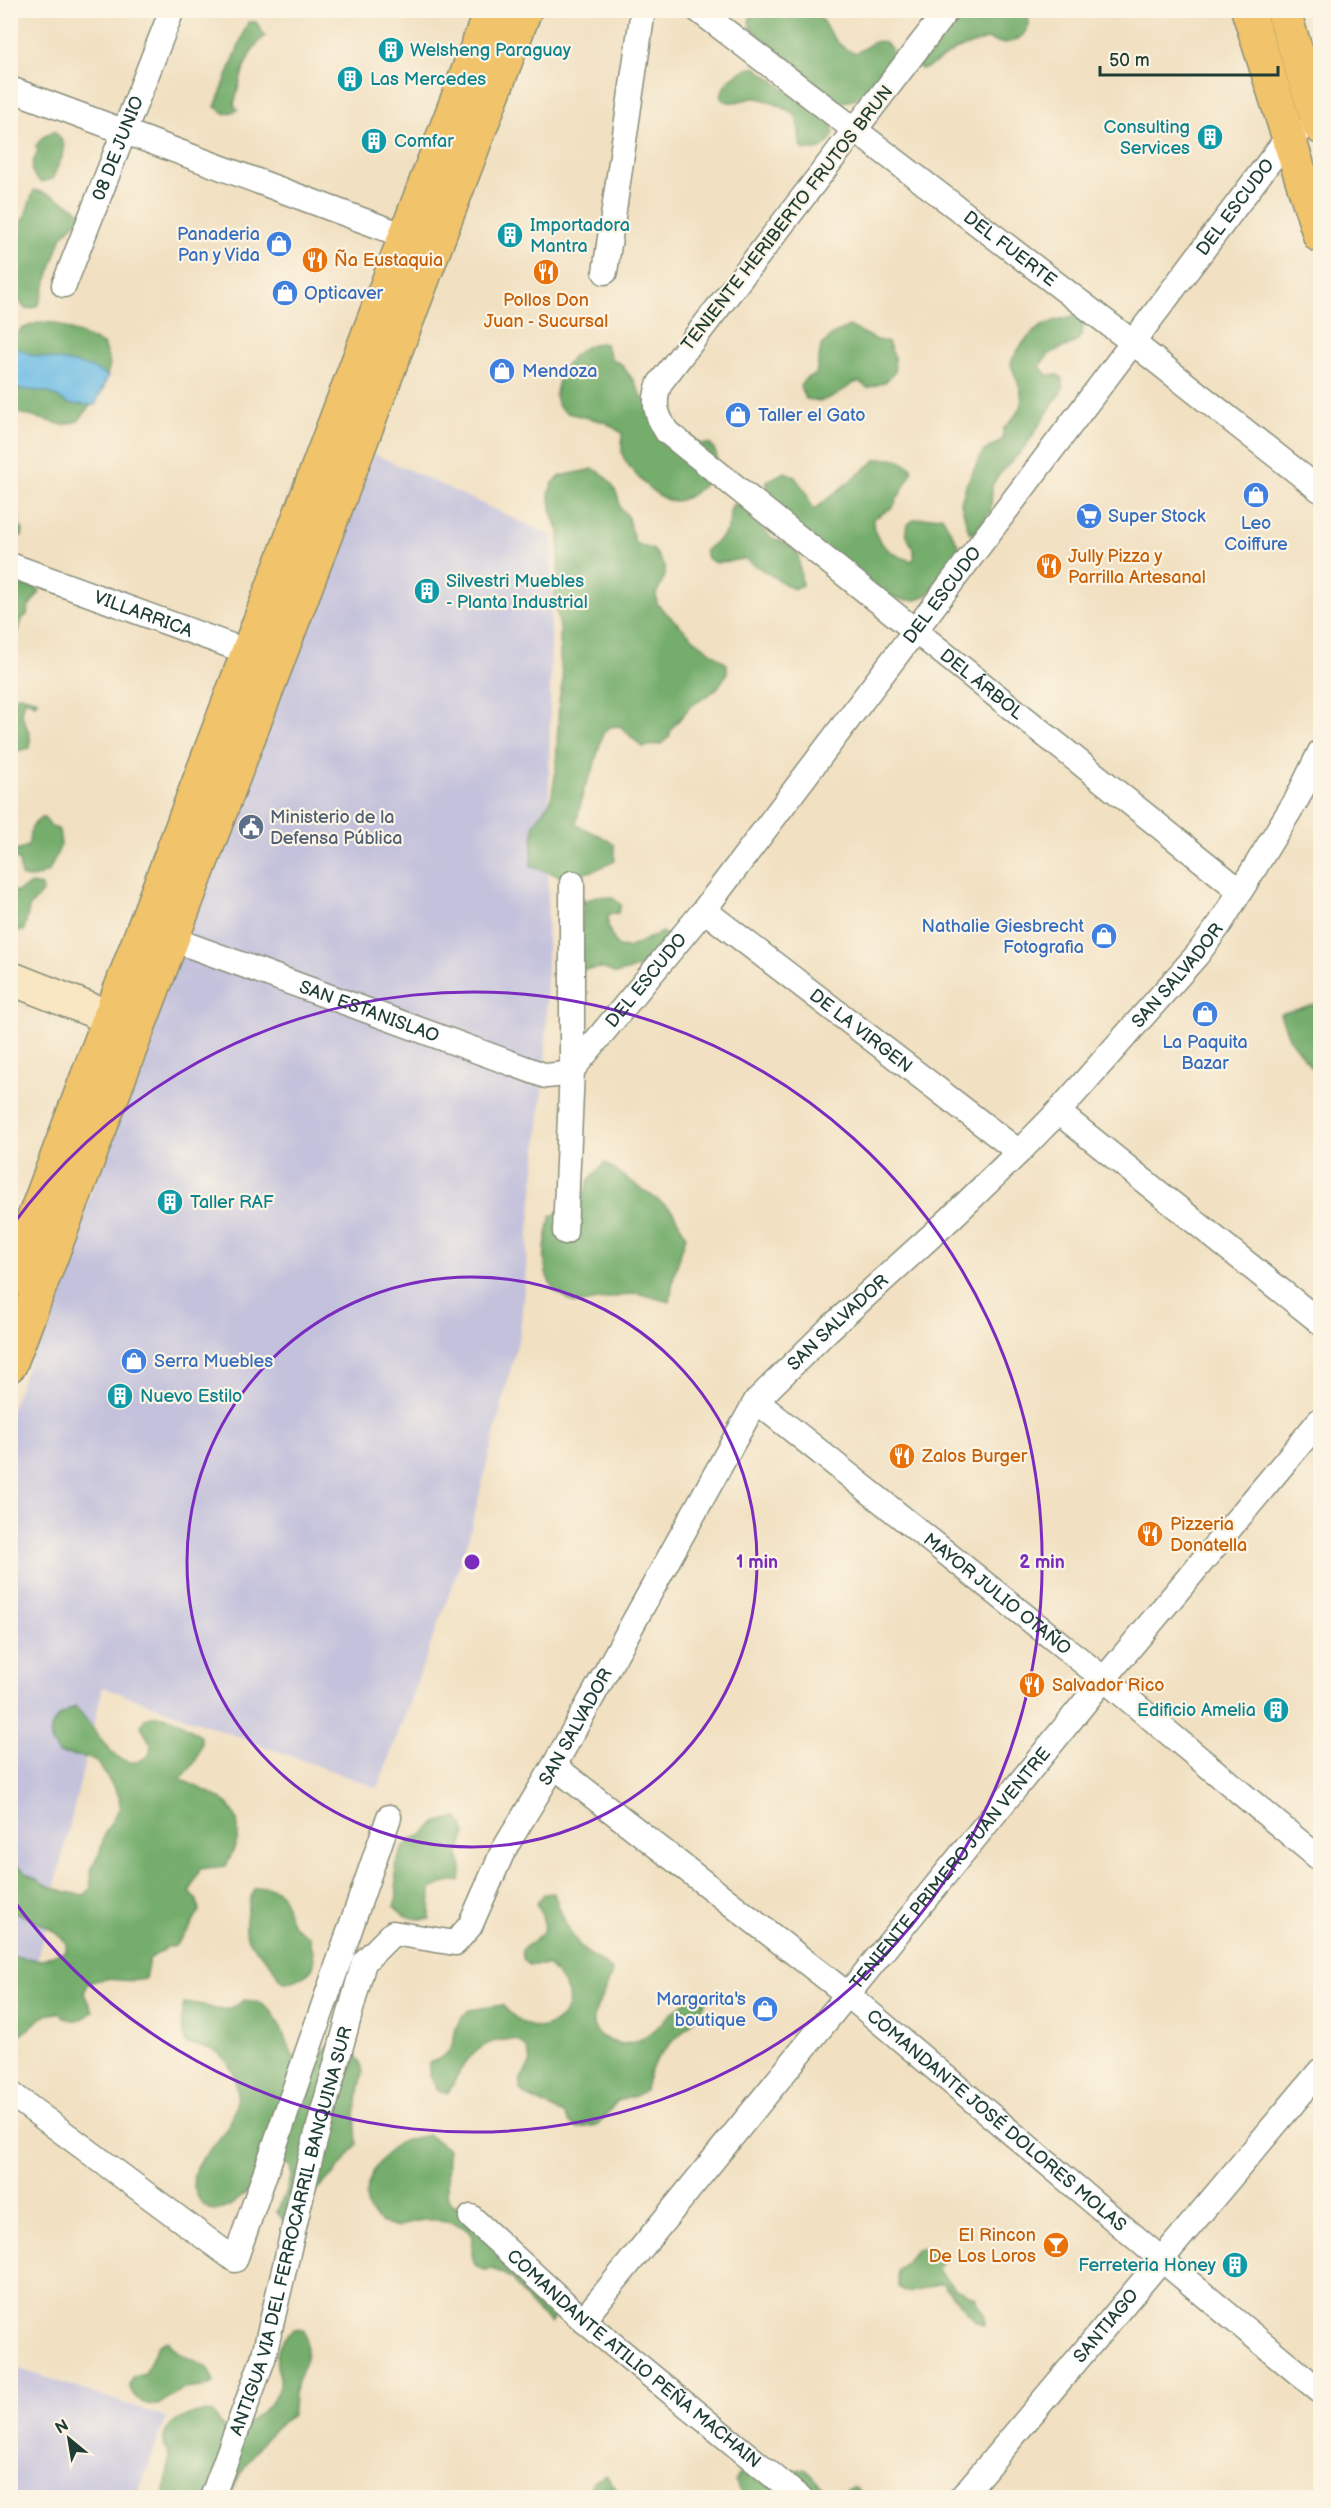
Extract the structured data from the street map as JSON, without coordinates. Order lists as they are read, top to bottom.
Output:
{
  "streets": {
    "street": [
      "08 DE JUNIO",
      "DEL ESCUDO",
      "TENIENTE HERIBERTO FRUTOS BRUN",
      "DEL FUERTE",
      "VILLARRICA",
      "DEL ÁRBOL",
      "SAN SALVADOR",
      "SAN ESTANISLAO",
      "DE LA VIRGEN",
      "MAYOR JULIO OTAÑO",
      "TENIENTE PRIMERO JUAN VENTRE",
      "COMANDANTE JOSÉ DOLORES MOLAS",
      "ANTIGUA VIA DEL FERROCARRIL BANQUINA SUR",
      "SANTIAGO",
      "COMANDANTE ATILIO PEÑA MACHAIN"
    ]
  },
  "crossings": [
    ["DEL ESCUDO", "DEL FUERTE"],
    ["DEL ESCUDO", "DEL ÁRBOL"],
    ["DEL ESCUDO", "SAN ESTANISLAO"],
    ["DEL ESCUDO", "DE LA VIRGEN"],
    ["TENIENTE HERIBERTO FRUTOS BRUN", "DEL FUERTE"],
    ["TENIENTE HERIBERTO FRUTOS BRUN", "DEL ÁRBOL"],
    ["DEL ÁRBOL", "SAN SALVADOR"],
    ["SAN SALVADOR", "DE LA VIRGEN"],
    ["SAN SALVADOR", "MAYOR JULIO OTAÑO"],
    ["SAN SALVADOR", "COMANDANTE JOSÉ DOLORES MOLAS"],
    ["SAN SALVADOR", "ANTIGUA VIA DEL FERROCARRIL BANQUINA SUR"],
    ["MAYOR JULIO OTAÑO", "TENIENTE PRIMERO JUAN VENTRE"],
    ["TENIENTE PRIMERO JUAN VENTRE", "COMANDANTE JOSÉ DOLORES MOLAS"],
    ["TENIENTE PRIMERO JUAN VENTRE", "COMANDANTE ATILIO PEÑA MACHAIN"],
    ["COMANDANTE JOSÉ DOLORES MOLAS", "SANTIAGO"]
  ],
  "places": {
    "building": [
      "Welsheng Paraguay",
      "Las Mercedes",
      "Consulting Services",
      "Comfar",
      "Importadora Mantra",
      "Silvestri Muebles - Planta Industrial",
      "Taller RAF",
      "Nuevo Estilo",
      "Edificio Amelia",
      "Ferreteria Honey"
    ],
    "shop": [
      "Panaderia Pan y Vida",
      "Opticaver",
      "Mendoza",
      "Taller el Gato",
      "Leo Coiffure",
      "Nathalie Giesbrecht Fotografia",
      "La Paquita Bazar",
      "Serra Muebles",
      "Margarita's boutique"
    ],
    "restaurant": [
      "Ña Eustaquia",
      "Pollos Don Juan - Sucursal",
      "Jully Pizza y Parrilla Artesanal",
      "Zalos Burger",
      "Pizzeria Donatella",
      "Salvador Rico"
    ],
    "supermarket": ["Super Stock"],
    "public building": ["Ministerio de la Defensa Pública"],
    "bar": ["El Rincon De Los Loros"]
  },
  "scale_bar": "50 m",
  "north": "top left",
  "rings": ["1 min", "2 min"]
}
